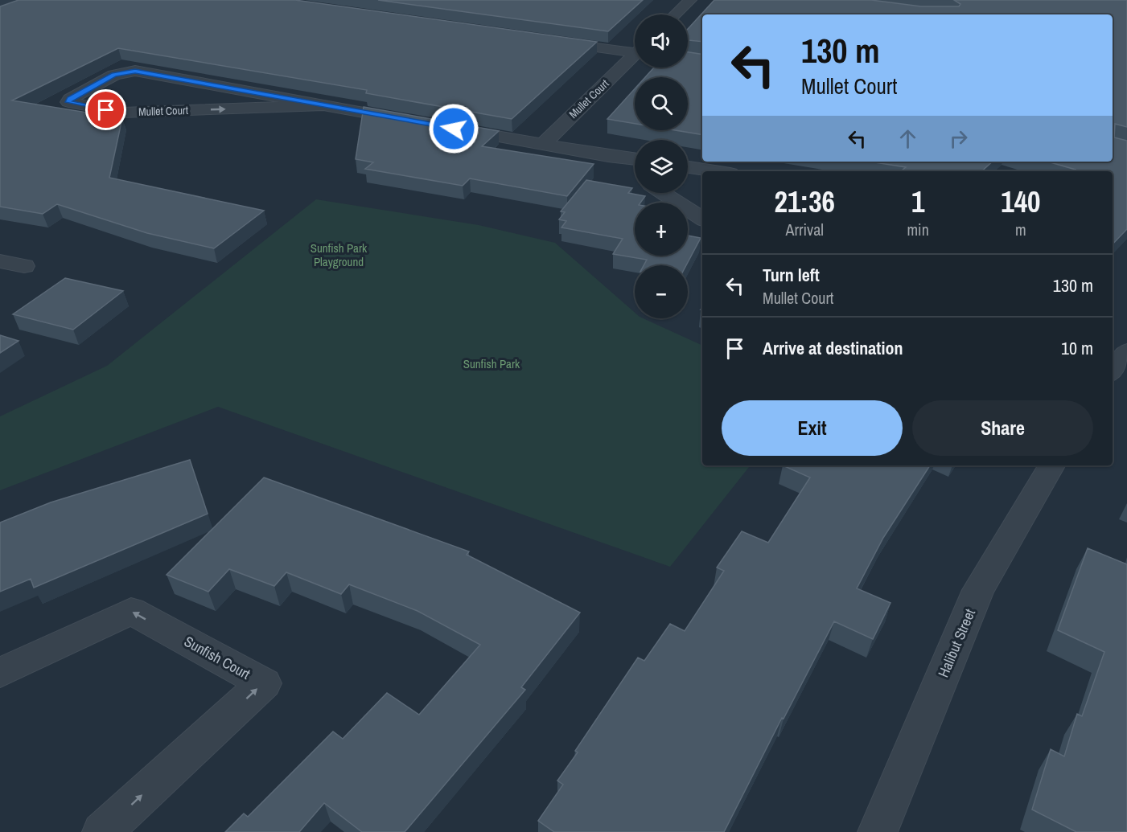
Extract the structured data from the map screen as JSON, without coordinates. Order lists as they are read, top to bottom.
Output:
{
  "streets": {
    "street": ["Mullet Court", "Halibut Street", "Sunfish Court"]
  },
  "parks": ["Sunfish Park Playground", "Sunfish Park"],
  "page": {
    "map_buttons": ["+", "−"],
    "turn": ["130 m", "Mullet Court"],
    "eta": [
      "21:36",
      "Arrival",
      "1",
      "min",
      "140",
      "m"
    ],
    "list": [
      {
        "name": "Turn left",
        "note": "Mullet Court",
        "value": "130 m"
      },
      {
        "name": "Arrive at destination",
        "value": "10 m"
      }
    ],
    "buttons": ["Exit", "Share"]
  }
}
